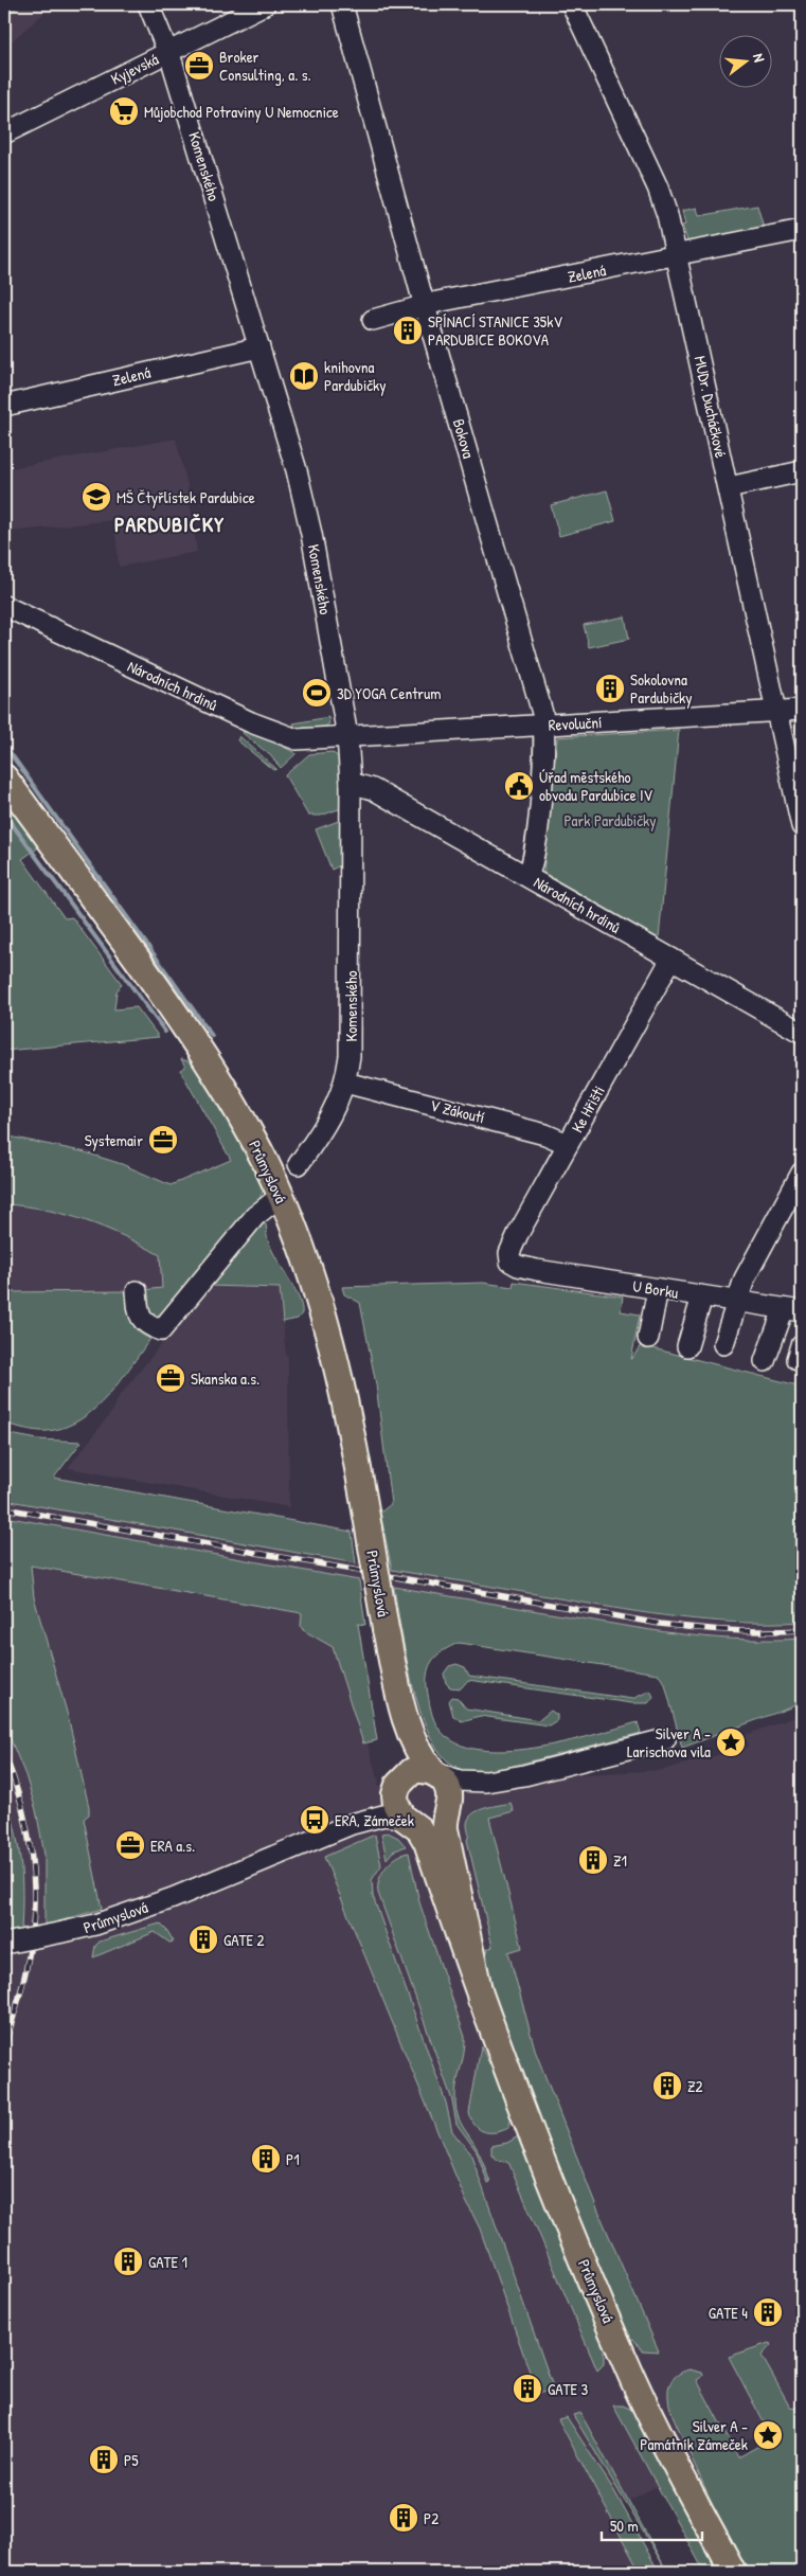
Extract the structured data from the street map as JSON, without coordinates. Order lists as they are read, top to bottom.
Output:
{
  "streets": {
    "main road": ["Průmyslová"],
    "street": [
      "Kyjevská",
      "Komenského",
      "Zelená",
      "MUDr. Ducháčkové",
      "Bokova",
      "Národních hrdinů",
      "Revoluční",
      "Ke Hřišti",
      "V Zákoutí",
      "U Borku"
    ]
  },
  "crossings": [
    ["Kyjevská", "Komenského"],
    ["Komenského", "Zelená"],
    ["Komenského", "Národních hrdinů"],
    ["Komenského", "Revoluční"],
    ["Komenského", "V Zákoutí"],
    ["Zelená", "MUDr. Ducháčkové"],
    ["Zelená", "Bokova"],
    ["MUDr. Ducháčkové", "Revoluční"],
    ["Bokova", "Národních hrdinů"],
    ["Bokova", "Revoluční"],
    ["Národních hrdinů", "Revoluční"],
    ["Národních hrdinů", "Ke Hřišti"],
    ["Ke Hřišti", "V Zákoutí"],
    ["Ke Hřišti", "U Borku"]
  ],
  "districts": ["PARDUBIČKY"],
  "parks": ["Park Pardubičky"],
  "places": {
    "office": [
      "Broker Consulting, a. s.",
      "Systemair",
      "Skanska a.s.",
      "ERA a.s."
    ],
    "supermarket": ["Můjobchod Potraviny U Nemocnice"],
    "building": [
      "SPÍNACÍ STANICE 35kV PARDUBICE BOKOVA",
      "Sokolovna Pardubičky",
      "Z1",
      "GATE 2",
      "Z2",
      "P1",
      "GATE 1",
      "GATE 4",
      "GATE 3",
      "P5",
      "P2"
    ],
    "library": ["knihovna Pardubičky"],
    "school or university": ["MŠ Čtyřlístek Pardubice"],
    "sports": ["3D YOGA Centrum"],
    "public building": ["Úřad městského obvodu Pardubice IV"],
    "place": ["Silver A - Larischova vila", "Silver A - Památník Zámeček"],
    "bus stop": ["ERA, Zámeček"]
  },
  "scale_bar": "50 m",
  "north": "right"
}
